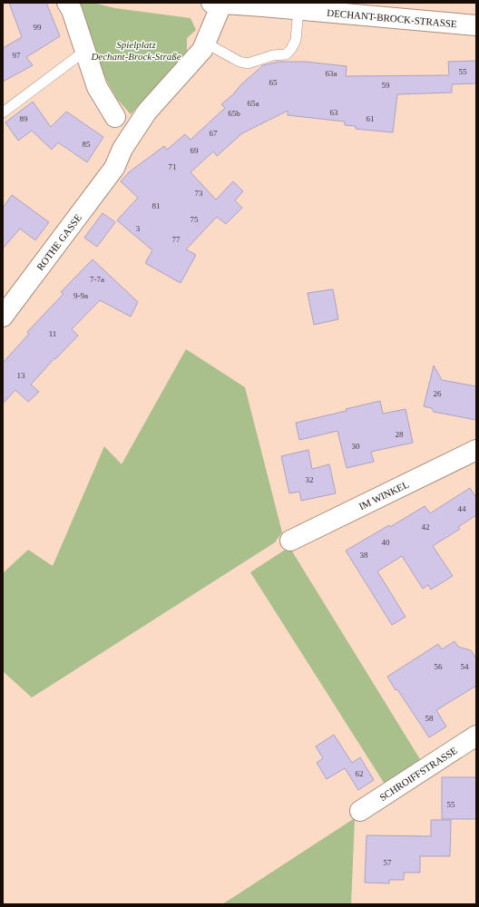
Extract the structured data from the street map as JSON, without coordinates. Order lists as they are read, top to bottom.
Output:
{
  "streets": {
    "street": [
      "DECHANT-BROCK-STRASSE",
      "ROTHE GASSE",
      "IM WINKEL",
      "SCHROIFFSTRASSE"
    ]
  },
  "crossings": [
    ["DECHANT-BROCK-STRASSE", "ROTHE GASSE"]
  ],
  "parks": ["Spielplatz Dechant-Brock-Straße"],
  "house_numbers": [
    "99",
    "97",
    "55",
    "63a",
    "65",
    "59",
    "65a",
    "63",
    "65b",
    "89",
    "61",
    "67",
    "85",
    "69",
    "71",
    "73",
    "81",
    "75",
    "3",
    "77",
    "7-7a",
    "9-9a",
    "11",
    "13",
    "26",
    "28",
    "30",
    "32",
    "44",
    "42",
    "40",
    "38",
    "56",
    "54",
    "58",
    "62",
    "55",
    "57"
  ]
}
